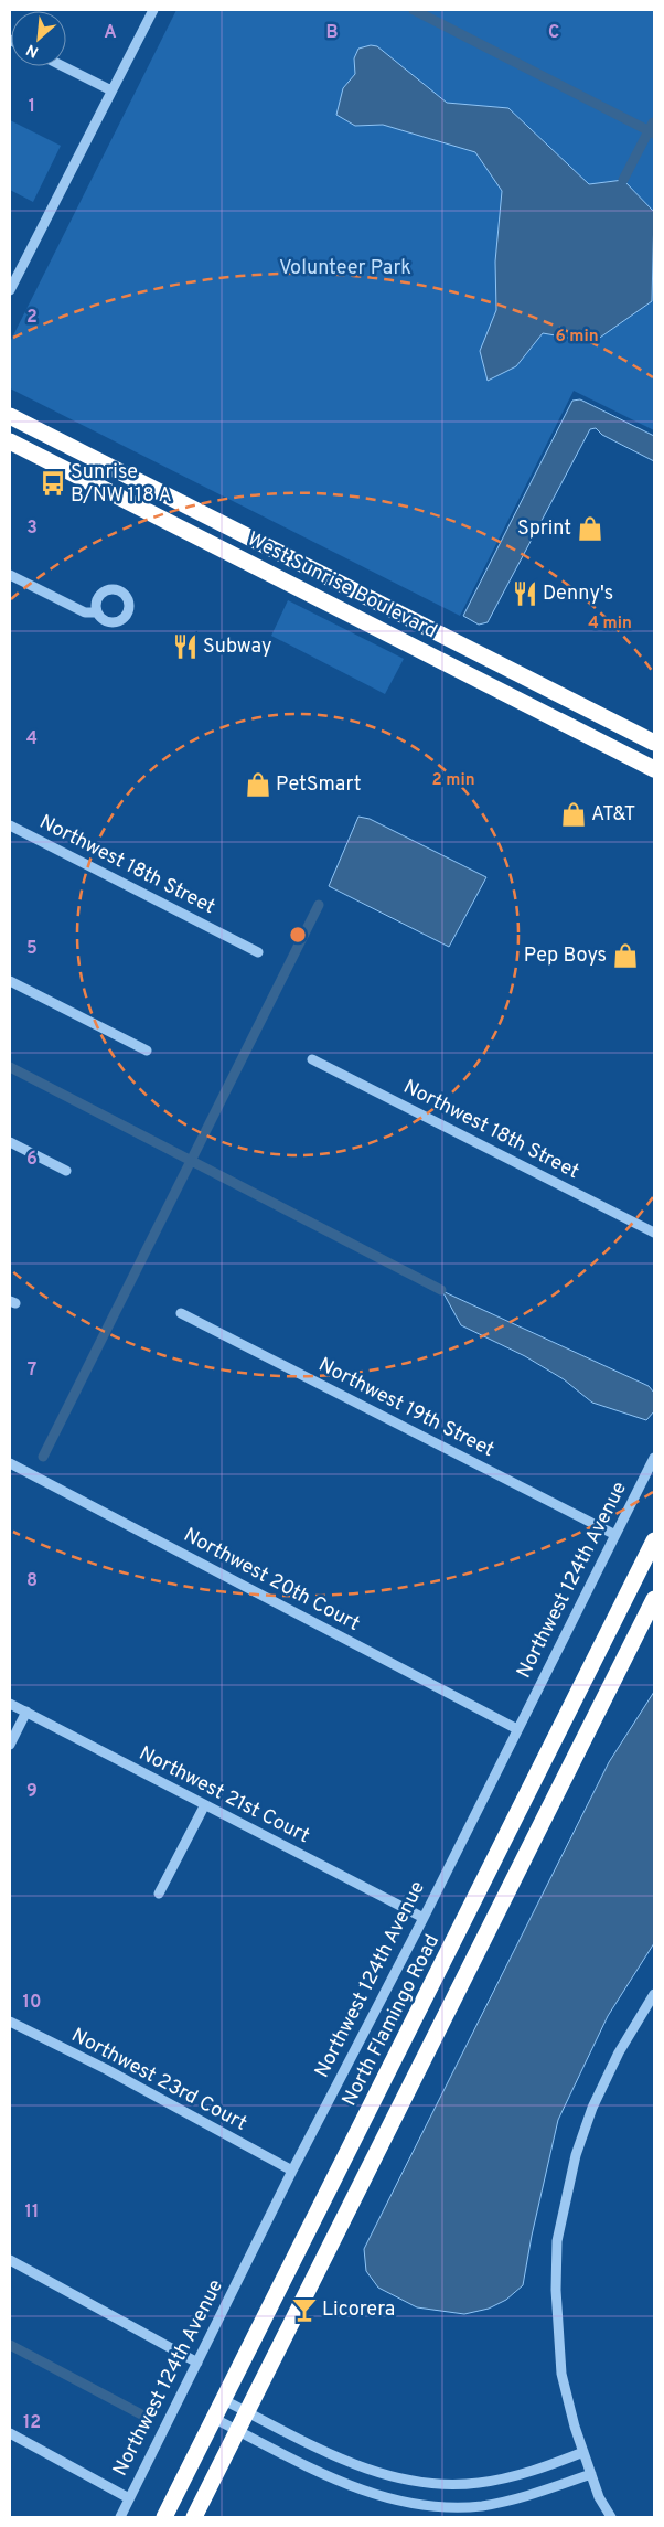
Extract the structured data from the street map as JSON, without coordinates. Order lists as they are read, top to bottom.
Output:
{
  "streets": {
    "highway": ["West Sunrise Boulevard", "North Flamingo Road"],
    "street": [
      "Northwest 18th Street",
      "Northwest 19th Street",
      "Northwest 20th Court",
      "Northwest 124th Avenue",
      "Northwest 21st Court",
      "Northwest 23rd Court"
    ]
  },
  "crossings": [
    ["Northwest 19th Street", "Northwest 124th Avenue"],
    ["Northwest 20th Court", "Northwest 124th Avenue"],
    ["Northwest 124th Avenue", "Northwest 21st Court"],
    ["Northwest 124th Avenue", "Northwest 23rd Court"]
  ],
  "parks": ["Volunteer Park"],
  "places": {
    "bus stop": ["Sunrise B/NW 118 A"],
    "shop": [
      "Sprint",
      "PetSmart",
      "AT&T",
      "Pep Boys"
    ],
    "restaurant": ["Denny's", "Subway"],
    "bar": ["Licorera"]
  },
  "north": "bottom left",
  "grid": {
    "columns": ["A", "B", "C"],
    "rows": [
      "1",
      "2",
      "3",
      "4",
      "5",
      "6",
      "7",
      "8",
      "9",
      "10",
      "11",
      "12"
    ]
  },
  "rings": ["6 min", "4 min", "2 min"]
}
